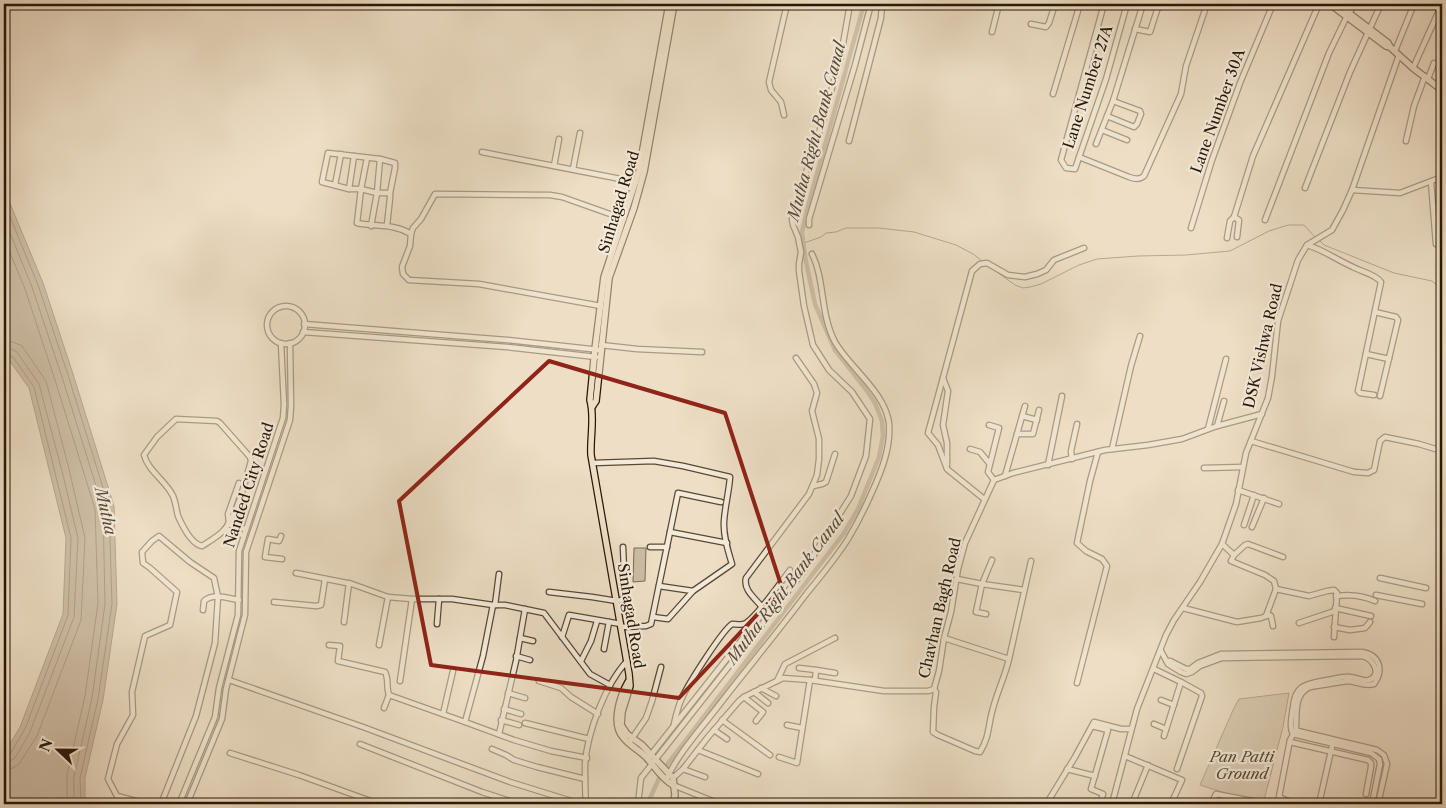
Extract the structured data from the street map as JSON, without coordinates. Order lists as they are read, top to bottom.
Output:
{
  "streets": {
    "main road": ["Sinhagad Road"],
    "street": [
      "Lane Number 27A",
      "Lane Number 30A",
      "DSK Vishwa Road",
      "Nanded City Road",
      "Chavhan Bagh Road"
    ]
  },
  "crossings": [
    ["Sinhagad Road", "Chavhan Bagh Road"]
  ],
  "water": ["Mutha Right Bank Canal", "Mutha"],
  "parks": ["Pan Patti Ground"],
  "north": "left"
}
